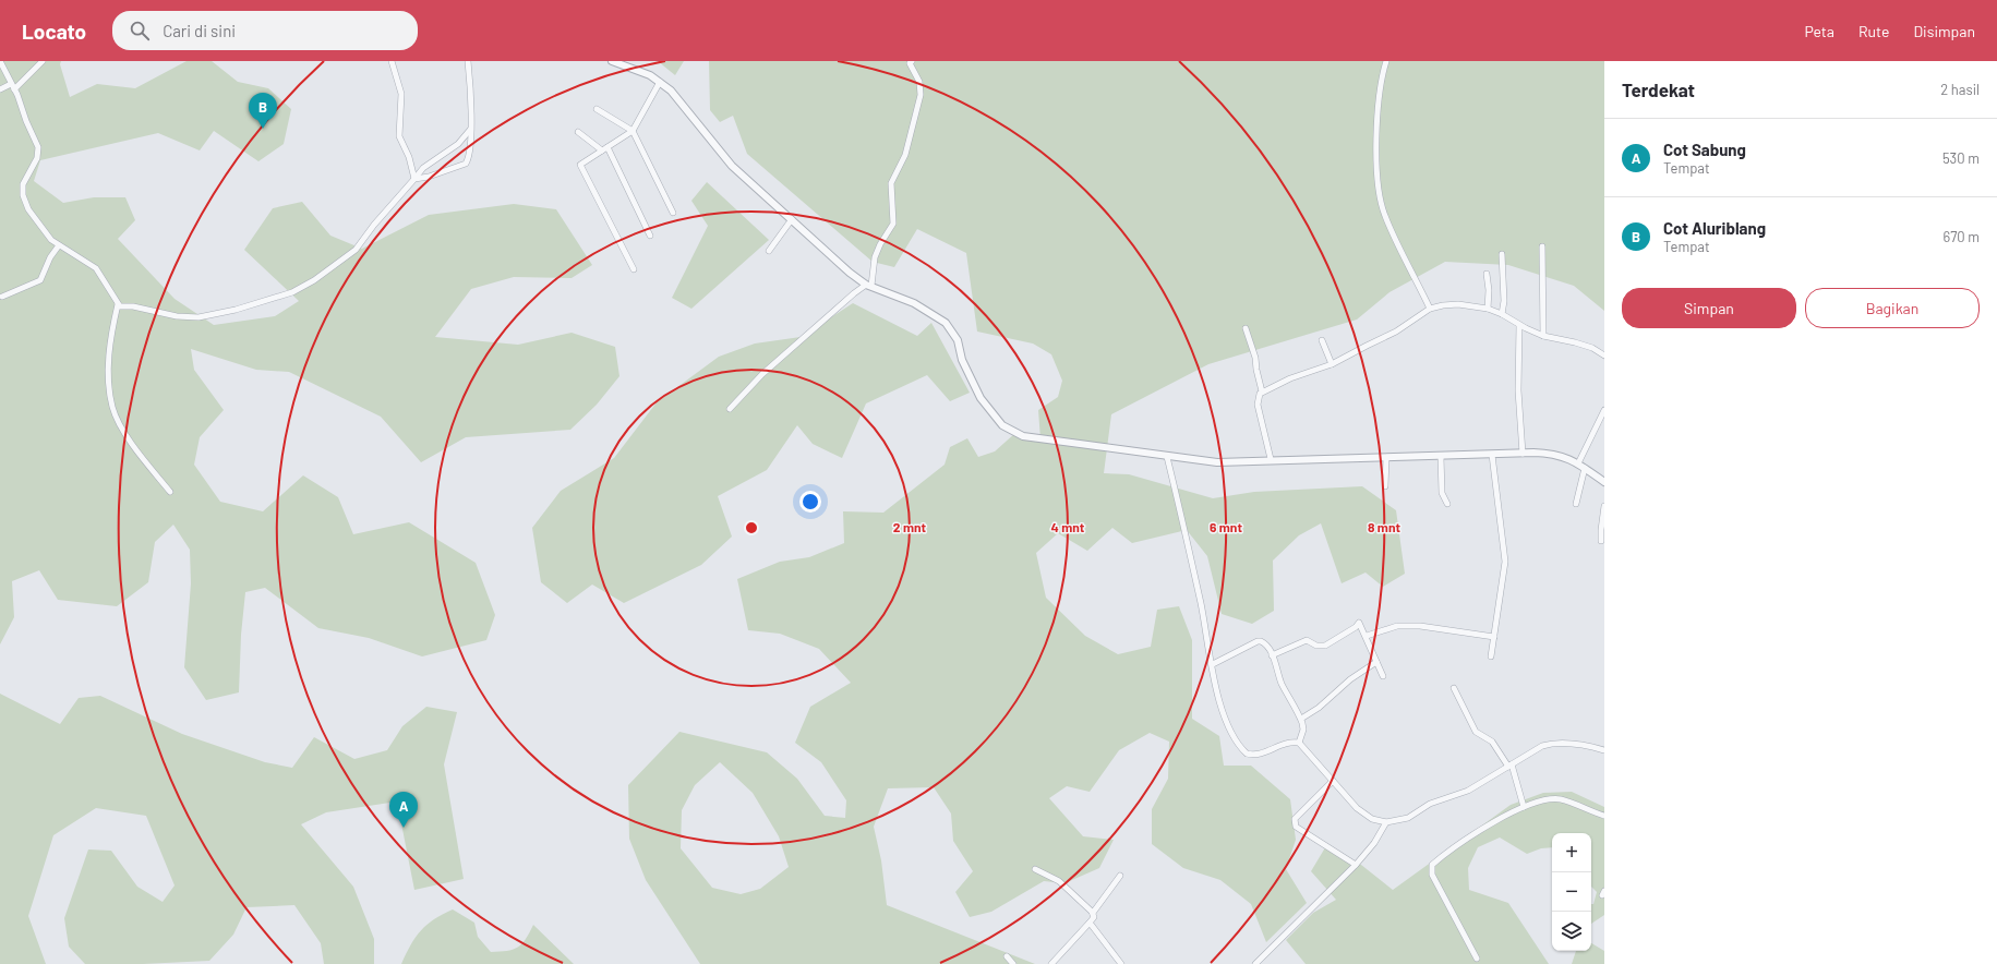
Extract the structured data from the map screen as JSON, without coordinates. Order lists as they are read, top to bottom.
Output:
{
  "page": {
    "header": "Locato",
    "search": "Cari di sini",
    "nav": ["Peta", "Rute", "Disimpan"],
    "heading": ["Terdekat", "2 hasil"],
    "pins": ["B", "A"],
    "list": [
      {
        "mark": "A",
        "name": "Cot Sabung",
        "note": "Tempat",
        "value": "530 m"
      },
      {
        "mark": "B",
        "name": "Cot Aluriblang",
        "note": "Tempat",
        "value": "670 m"
      }
    ],
    "buttons": ["Simpan", "Bagikan"],
    "map_buttons": ["+", "−"]
  },
  "rings": [
    "2 mnt",
    "4 mnt",
    "6 mnt",
    "8 mnt"
  ]
}
